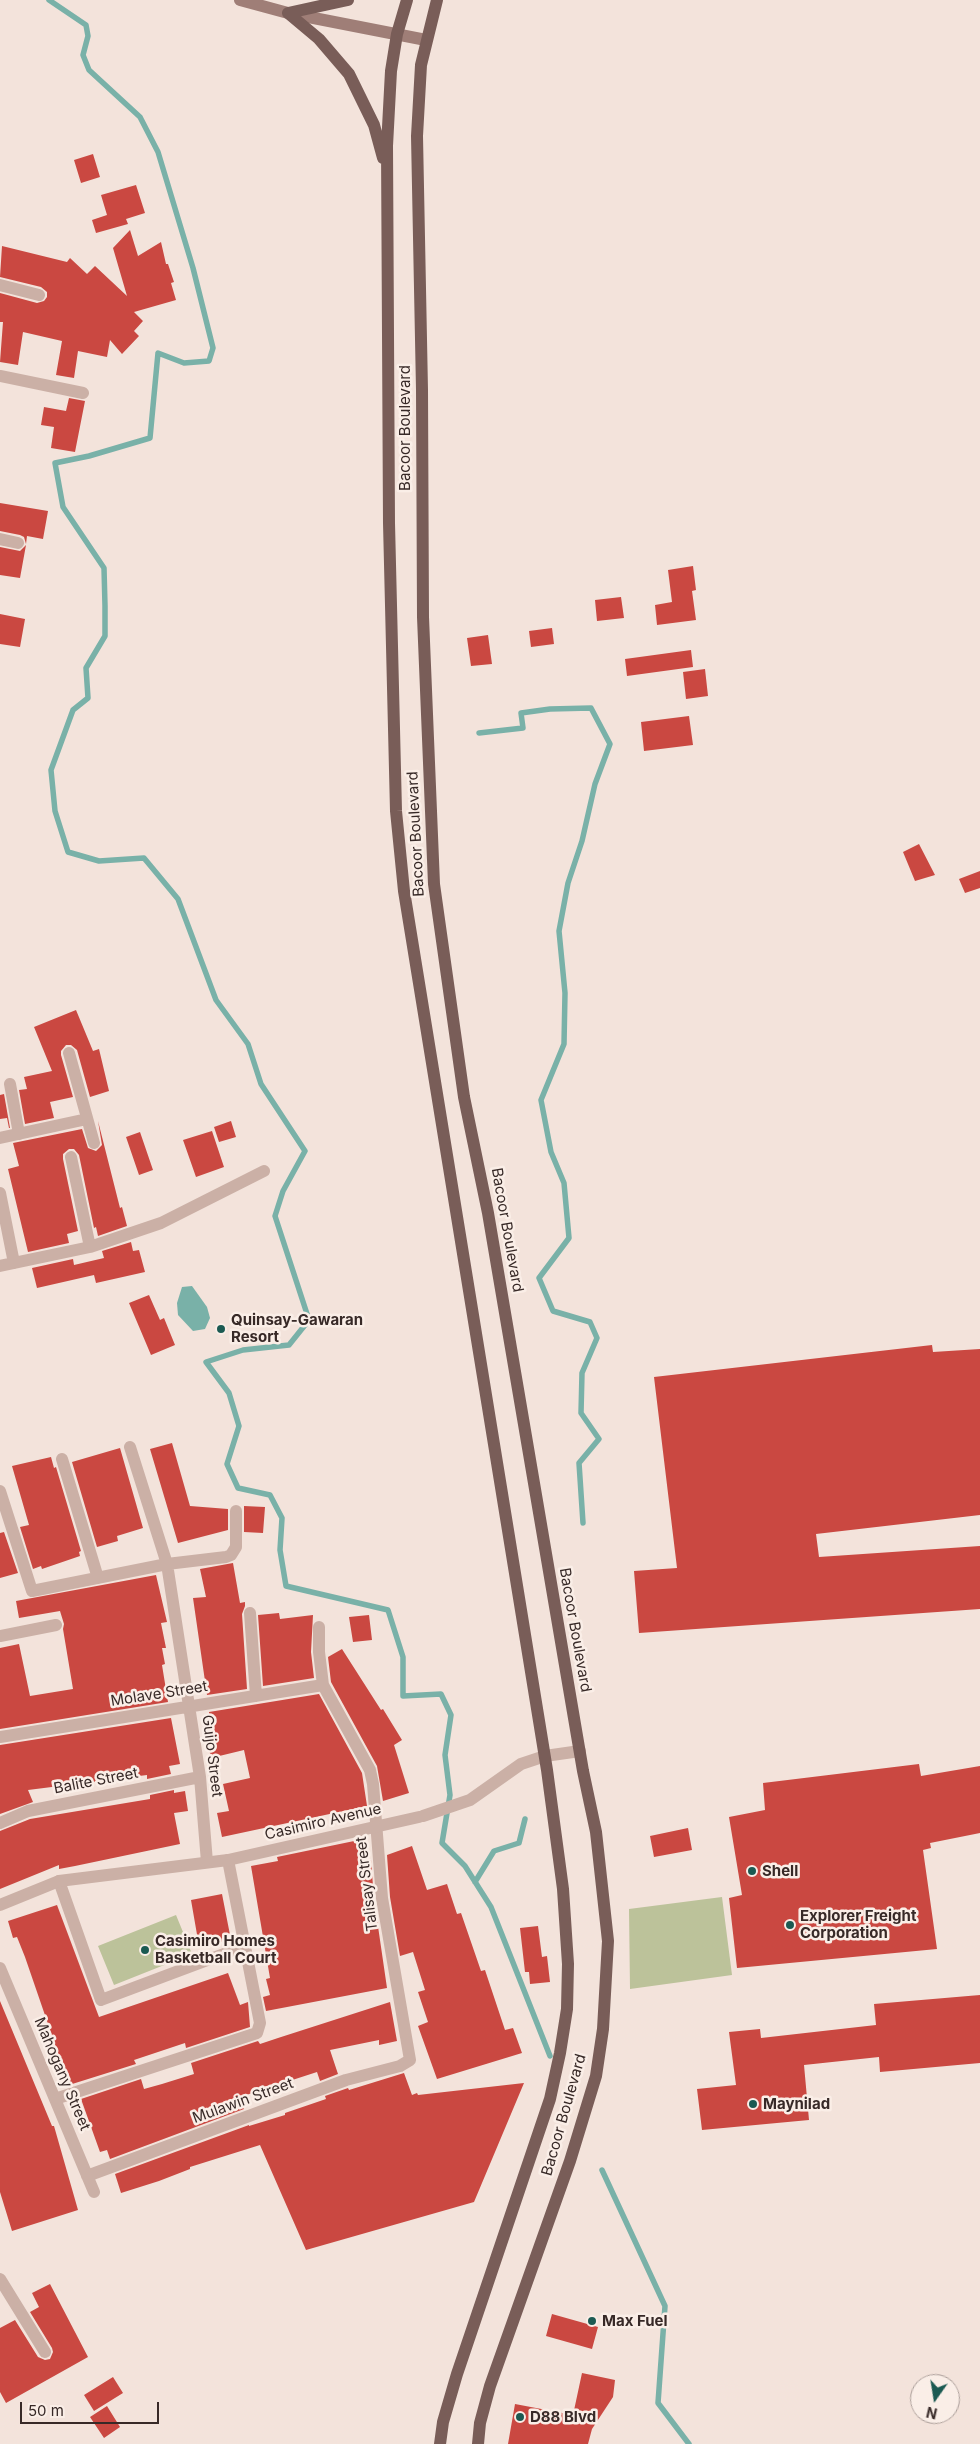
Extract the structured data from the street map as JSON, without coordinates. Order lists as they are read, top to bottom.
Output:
{
  "streets": {
    "main road": ["Bacoor Boulevard"],
    "street": [
      "Molave Street",
      "Guijo Street",
      "Balite Street",
      "Casimiro Avenue",
      "Talisay Street",
      "Mahogany Street",
      "Mulawin Street"
    ]
  },
  "crossings": [
    ["Bacoor Boulevard", "Casimiro Avenue"],
    ["Molave Street", "Guijo Street"],
    ["Molave Street", "Talisay Street"],
    ["Guijo Street", "Balite Street"],
    ["Guijo Street", "Casimiro Avenue"],
    ["Casimiro Avenue", "Talisay Street"],
    ["Talisay Street", "Mulawin Street"],
    ["Mahogany Street", "Mulawin Street"]
  ],
  "places": [
    "Quinsay-Gawaran Resort",
    "Shell",
    "Explorer Freight Corporation",
    "Casimiro Homes Basketball Court",
    "Maynilad",
    "Max Fuel",
    "D88 Blvd"
  ],
  "scale_bar": "50 m",
  "north": "bottom"
}
